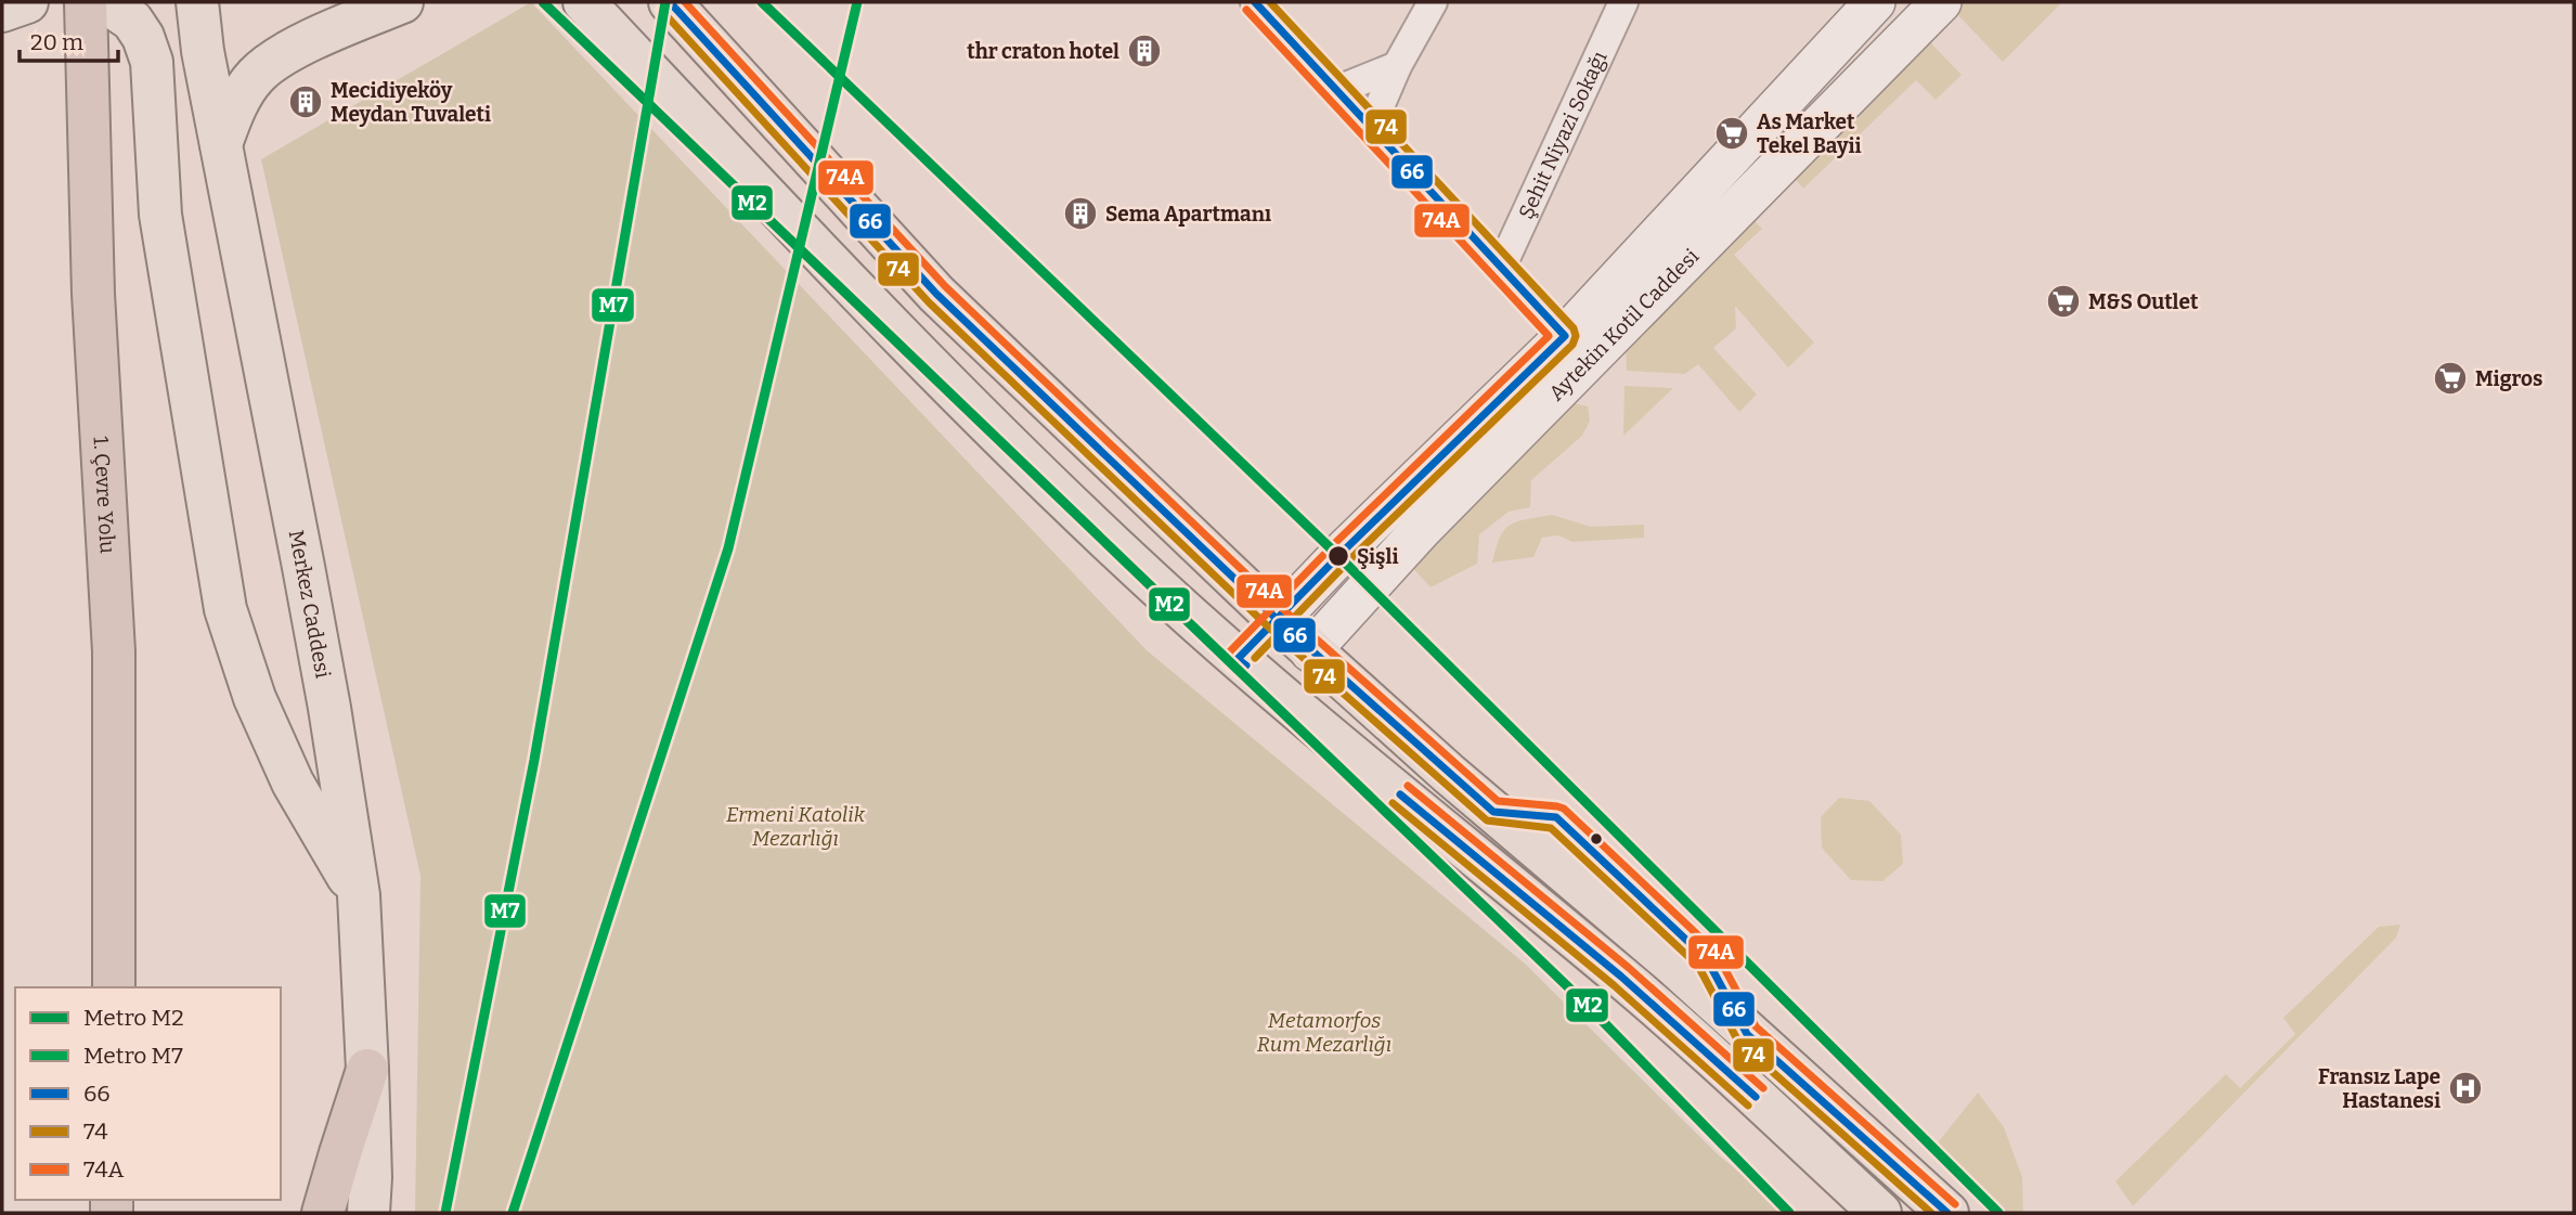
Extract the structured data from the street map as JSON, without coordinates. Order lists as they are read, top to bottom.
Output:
{
  "streets": {
    "highway": ["1. Çevre Yolu"],
    "main road": ["Aytekin Kotil Caddesi", "Merkez Caddesi"],
    "street": ["Şehit Niyazi Sokağı"]
  },
  "parks": ["Ermeni Katolik Mezarlığı", "Metamorfos Rum Mezarlığı"],
  "places": {
    "building": ["thr craton hotel", "Mecidiyeköy Meydan Tuvaleti", "Sema Apartmanı"],
    "supermarket": ["As Market Tekel Bayii", "M&S Outlet", "Migros"],
    "other": ["Şişli"],
    "hospital": ["Fransız Lape Hastanesi"]
  },
  "lines": [
    "metro line M2",
    "metro line M7",
    "transit line 66",
    "transit line 74",
    "transit line 74A"
  ],
  "legend": [
    "Metro M2",
    "Metro M7",
    "66",
    "74",
    "74A"
  ],
  "scale_bar": "20 m"
}
